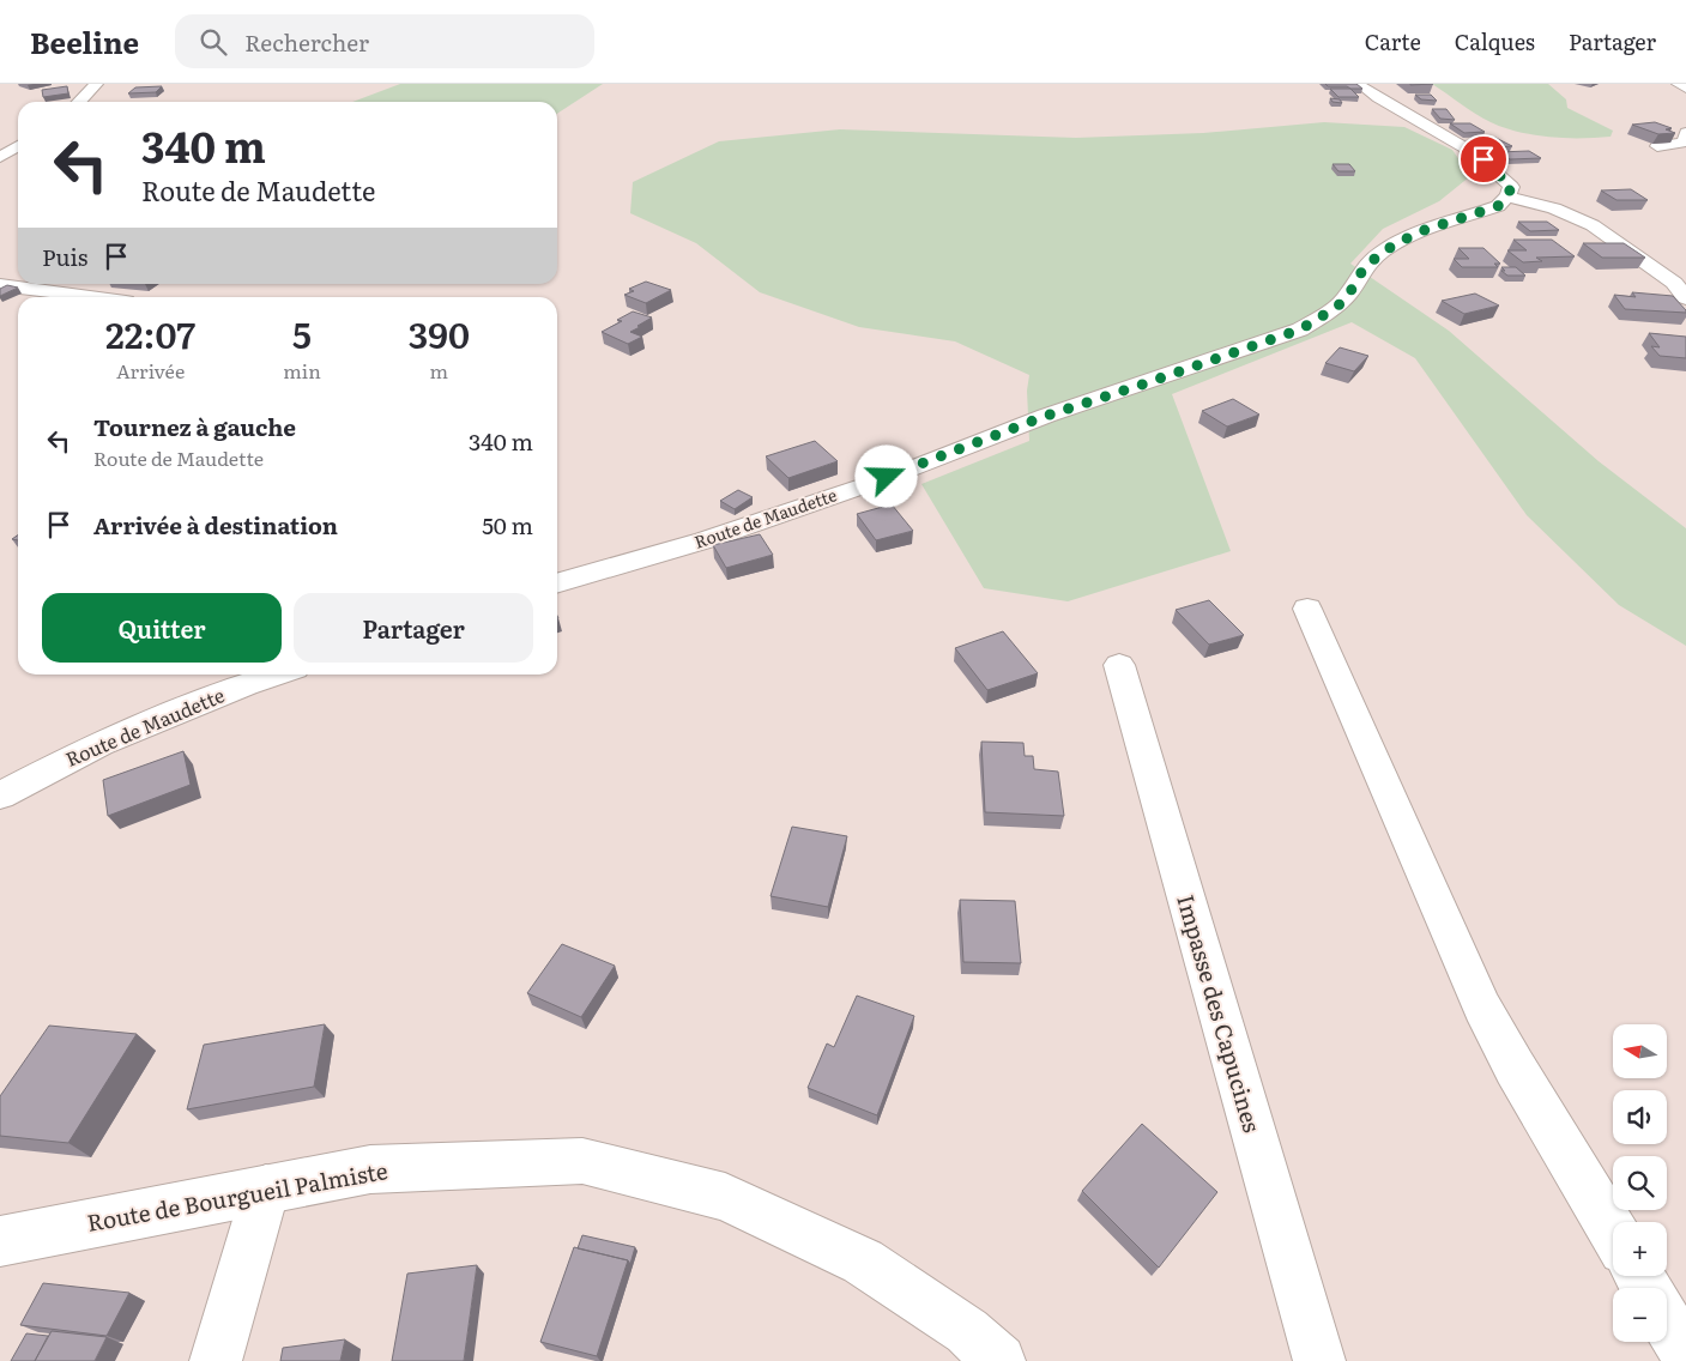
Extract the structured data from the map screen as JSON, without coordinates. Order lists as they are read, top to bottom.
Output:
{
  "streets": {
    "street": ["Route de Maudette", "Impasse des Capucines", "Route de Bourgueil Palmiste"]
  },
  "north": "left",
  "page": {
    "header": "Beeline",
    "search": "Rechercher",
    "nav": ["Carte", "Calques", "Partager"],
    "turn": ["340 m", "Route de Maudette"],
    "then": "Puis",
    "eta": [
      "22:07",
      "Arrivée",
      "5",
      "min",
      "390",
      "m"
    ],
    "list": [
      {
        "name": "Tournez à gauche",
        "note": "Route de Maudette",
        "value": "340 m"
      },
      {
        "name": "Arrivée à destination",
        "value": "50 m"
      }
    ],
    "buttons": ["Quitter", "Partager"],
    "map_buttons": ["+", "−"]
  }
}
